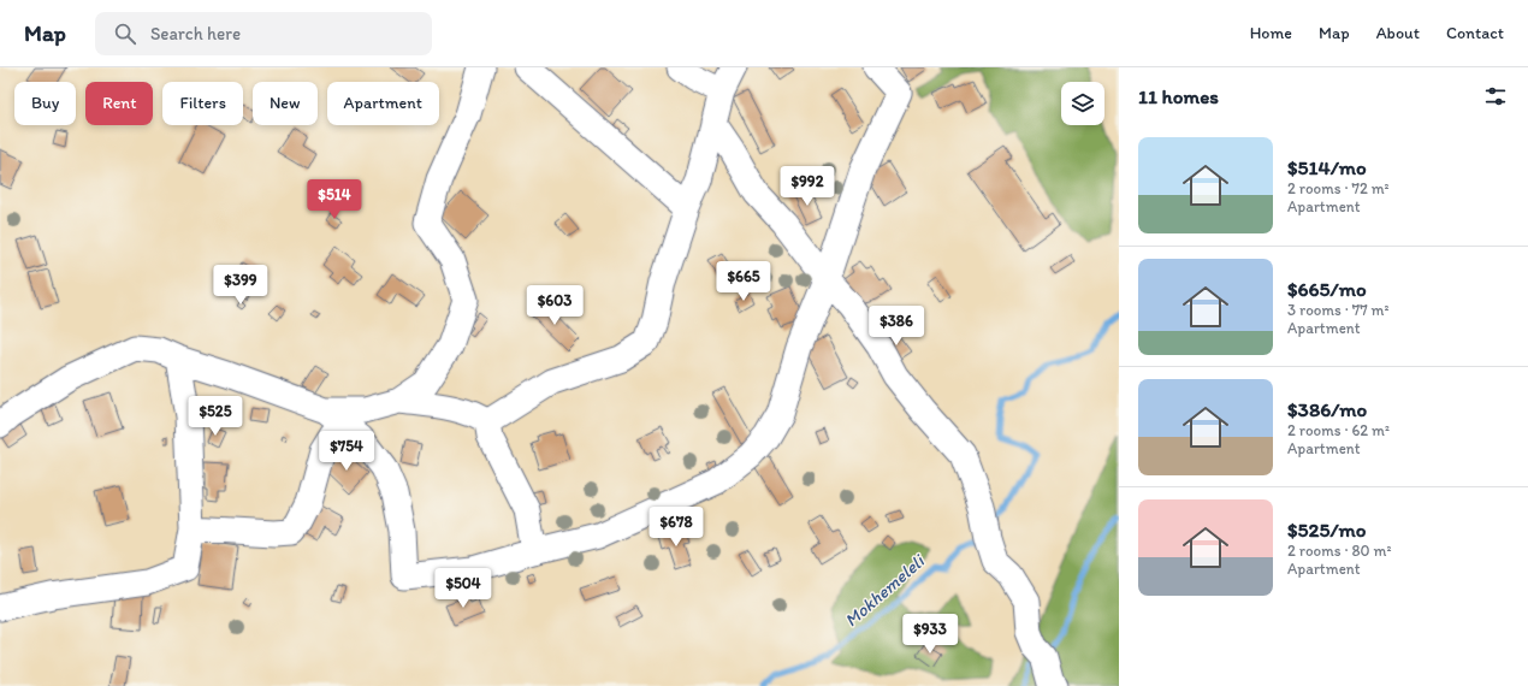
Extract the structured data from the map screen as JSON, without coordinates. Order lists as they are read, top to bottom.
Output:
{
  "water": ["Mokhemeleli"],
  "page": {
    "header": "Map",
    "search": "Search here",
    "nav": [
      "Home",
      "Map",
      "About",
      "Contact"
    ],
    "heading": "11 homes",
    "chip": [
      "Buy",
      "Rent",
      "Filters",
      "New",
      "Apartment"
    ],
    "list": [
      {
        "name": "$514/mo",
        "note": "2 rooms · 72 m² · Apartment"
      },
      {
        "name": "$665/mo",
        "note": "3 rooms · 77 m² · Apartment"
      },
      {
        "name": "$386/mo",
        "note": "2 rooms · 62 m² · Apartment"
      },
      {
        "name": "$525/mo",
        "note": "2 rooms · 80 m² · Apartment"
      }
    ],
    "price": [
      "$992",
      "$514",
      "$665",
      "$399",
      "$603",
      "$386",
      "$525",
      "$754",
      "$678",
      "$504",
      "$933"
    ]
  }
}
